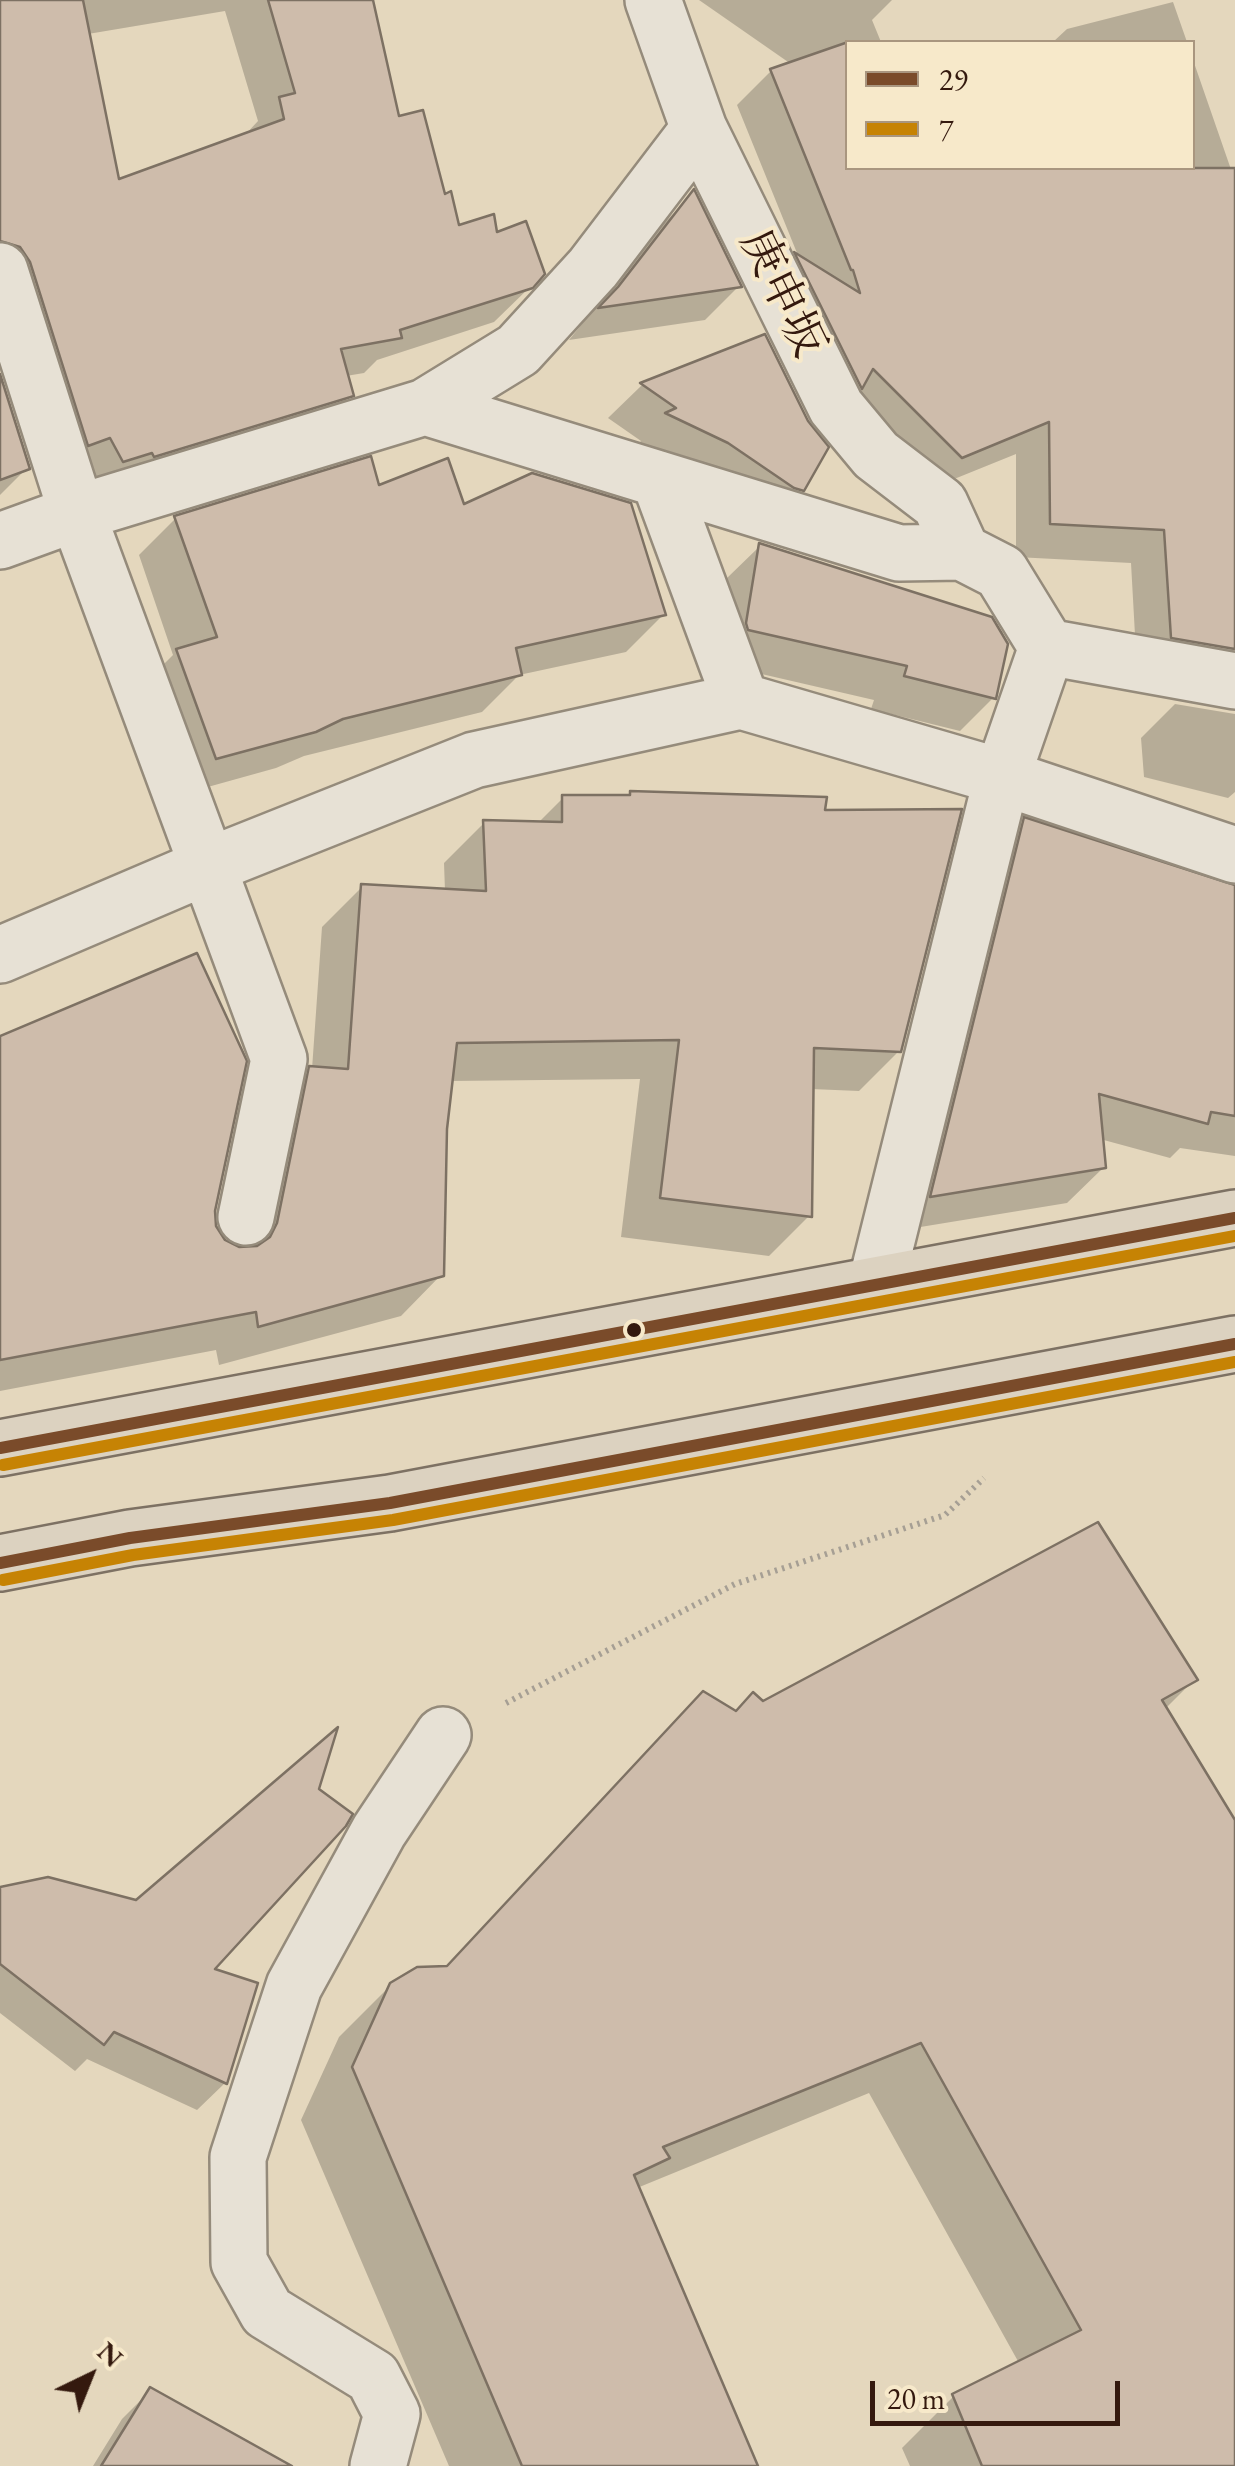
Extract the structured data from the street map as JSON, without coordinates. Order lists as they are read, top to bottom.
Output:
{
  "streets": {
    "street": ["庚申坂"]
  },
  "lines": ["transit line 29", "transit line 7"],
  "legend": ["29", "7"],
  "scale_bar": "20 m",
  "north": "top right"
}
